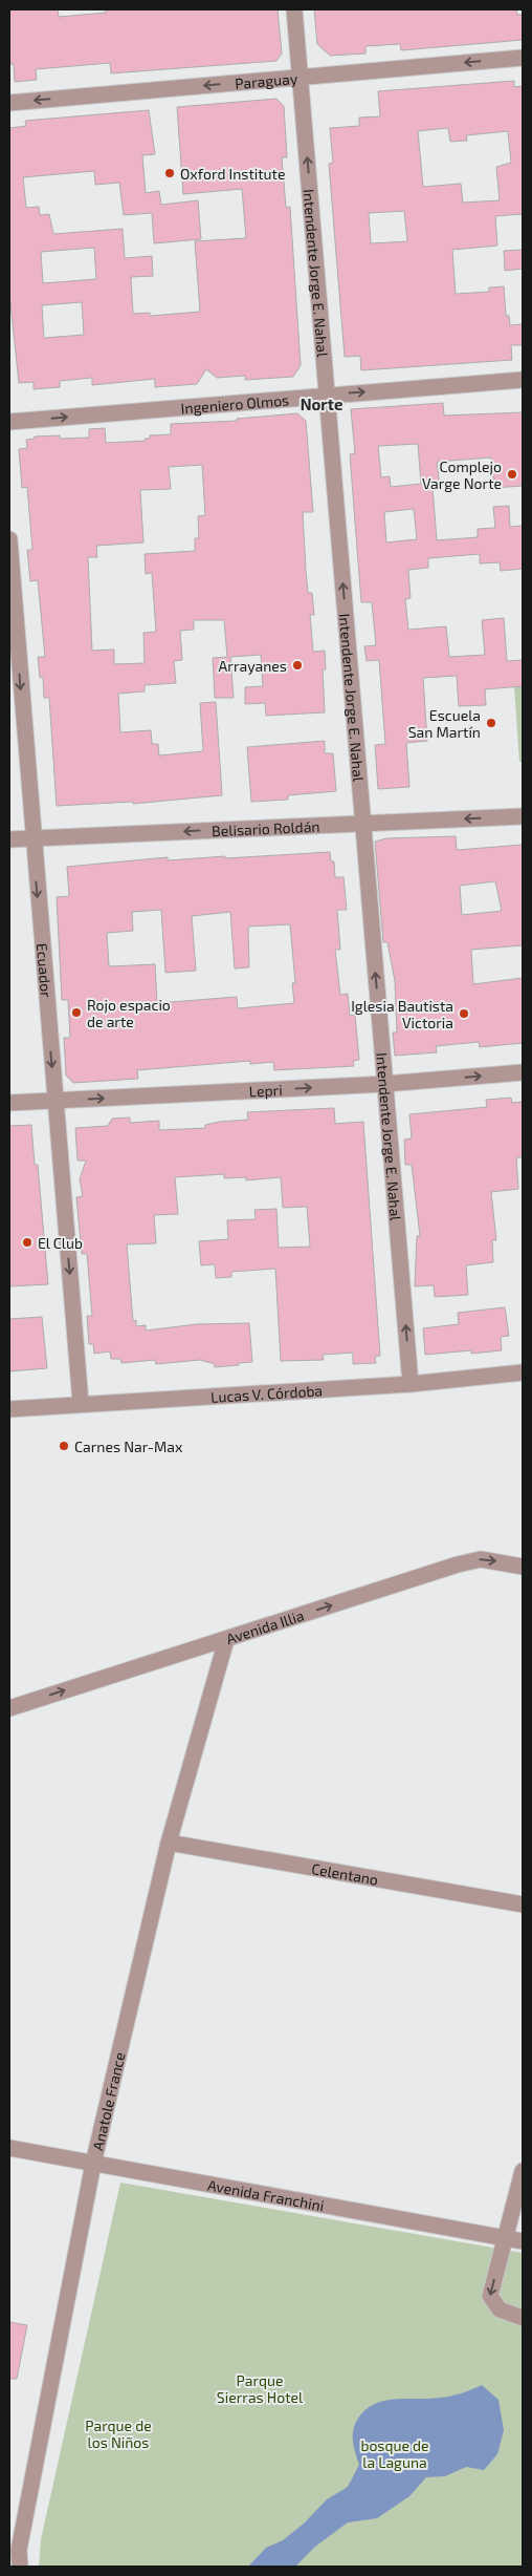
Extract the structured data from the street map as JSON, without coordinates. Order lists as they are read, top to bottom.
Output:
{
  "streets": {
    "street": [
      "Paraguay",
      "Intendente Jorge E. Nahal",
      "Ingeniero Olmos",
      "Belisario Roldán",
      "Ecuador",
      "Lepri",
      "Lucas V. Córdoba",
      "Avenida Illia",
      "Celentano",
      "Anatole France",
      "Avenida Franchini"
    ]
  },
  "crossings": [
    ["Paraguay", "Intendente Jorge E. Nahal"],
    ["Intendente Jorge E. Nahal", "Ingeniero Olmos"],
    ["Intendente Jorge E. Nahal", "Belisario Roldán"],
    ["Intendente Jorge E. Nahal", "Lepri"],
    ["Intendente Jorge E. Nahal", "Lucas V. Córdoba"],
    ["Belisario Roldán", "Ecuador"],
    ["Ecuador", "Lepri"],
    ["Ecuador", "Lucas V. Córdoba"],
    ["Avenida Illia", "Anatole France"],
    ["Celentano", "Anatole France"],
    ["Anatole France", "Avenida Franchini"]
  ],
  "one_way": [
    "Paraguay",
    "Intendente Jorge E. Nahal",
    "Ingeniero Olmos",
    "Belisario Roldán",
    "Ecuador",
    "Lepri",
    "Avenida Illia"
  ],
  "districts": ["Norte"],
  "parks": ["Parque Sierras Hotel", "Parque de los Niños", "bosque de la Laguna"],
  "places": [
    "Oxford Institute",
    "Complejo Varge Norte",
    "Arrayanes",
    "Escuela San Martín",
    "Rojo espacio de arte",
    "Iglesia Bautista Victoria",
    "El Club",
    "Carnes Nar-Max"
  ]
}
